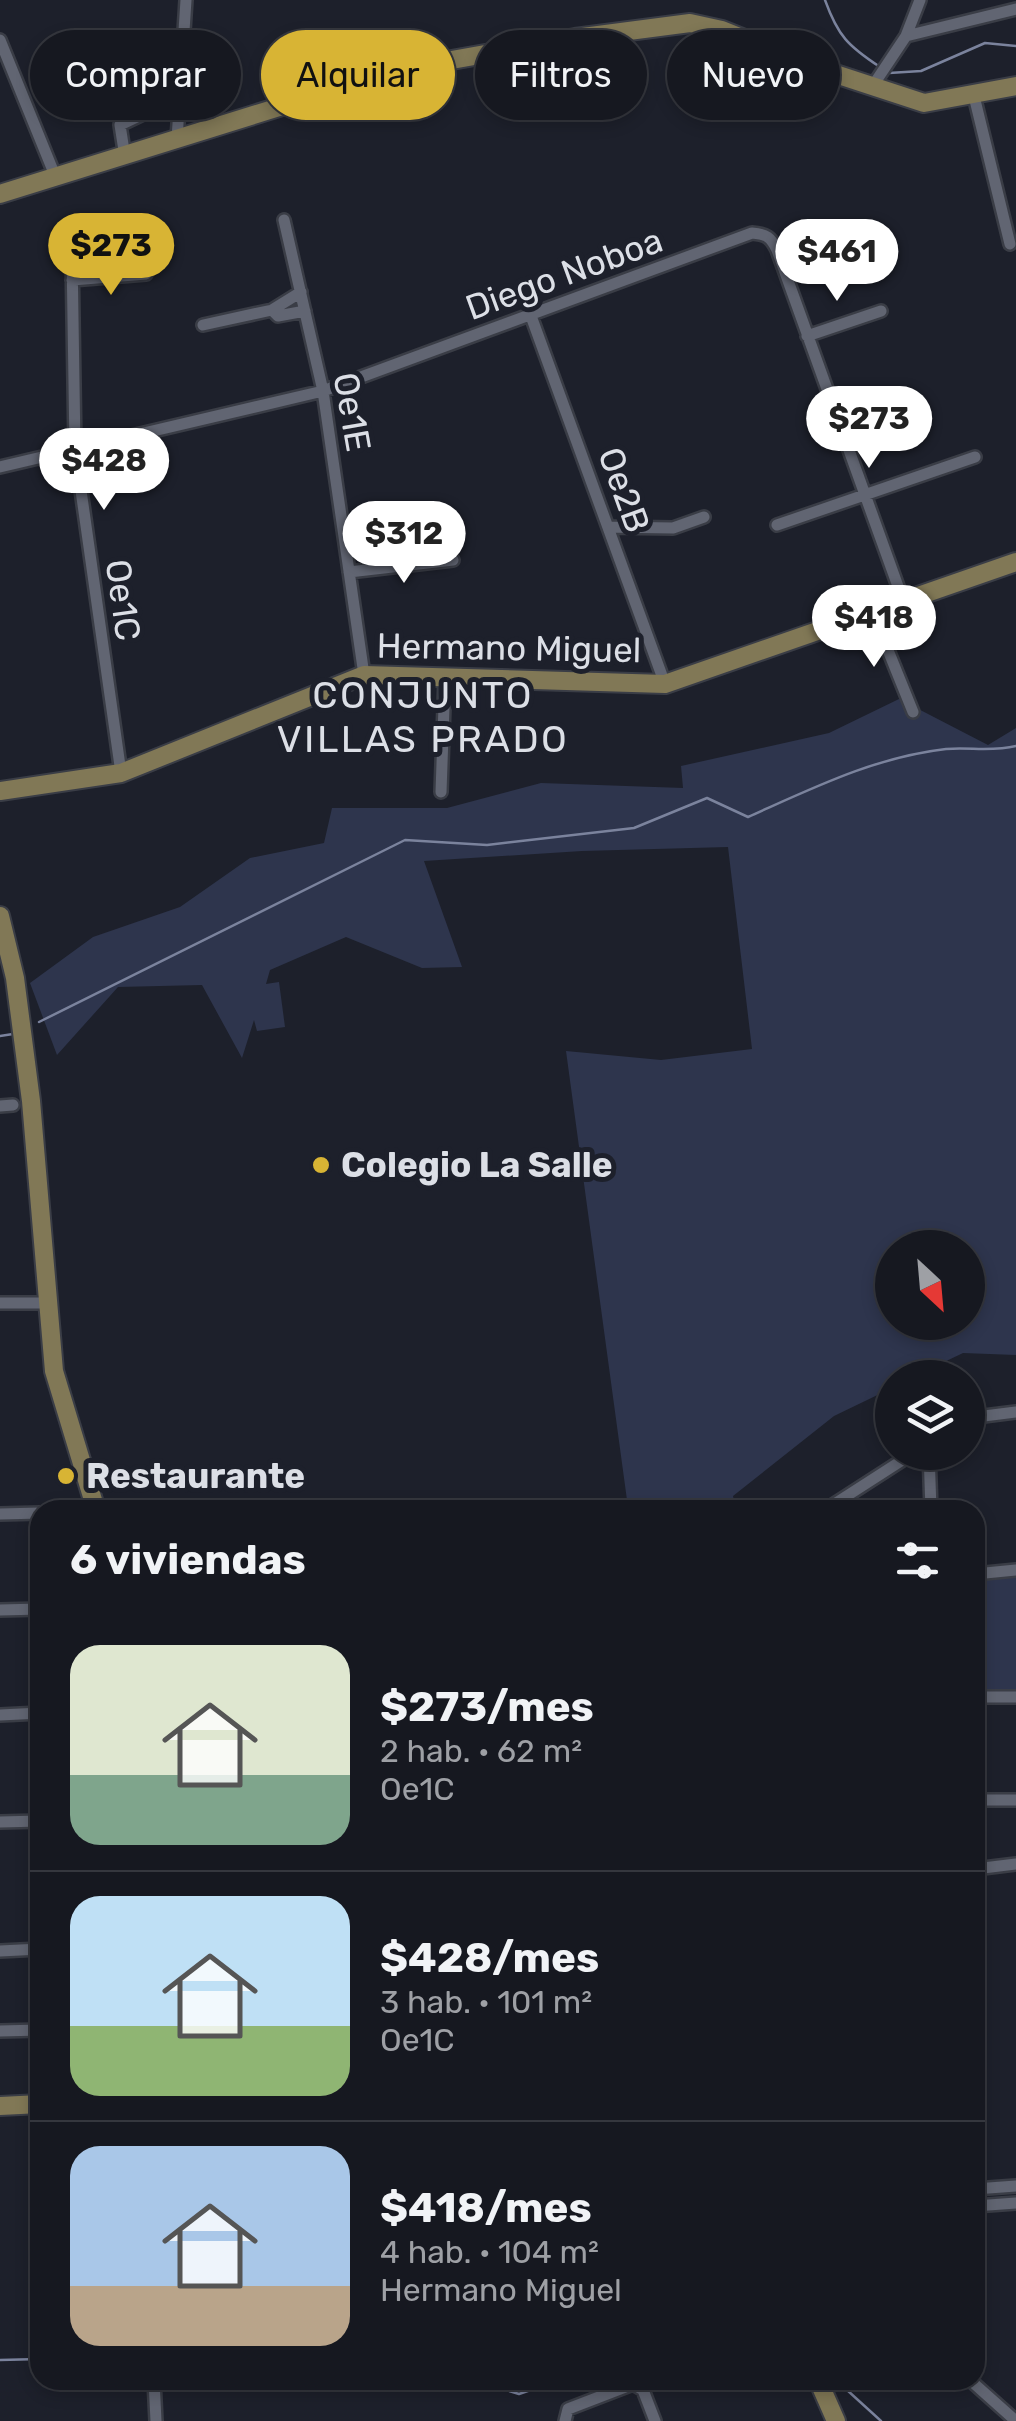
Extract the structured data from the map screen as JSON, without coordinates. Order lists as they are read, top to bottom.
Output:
{
  "streets": {
    "street": [
      "Diego Noboa",
      "Oe1E",
      "Oe2B",
      "Oe1C",
      "Hermano Miguel"
    ]
  },
  "crossings": [
    ["Diego Noboa", "Oe1E"],
    ["Diego Noboa", "Oe2B"],
    ["Diego Noboa", "Oe1C"],
    ["Diego Noboa", "Hermano Miguel"],
    ["Oe1E", "Hermano Miguel"],
    ["Oe2B", "Hermano Miguel"],
    ["Oe1C", "Hermano Miguel"]
  ],
  "districts": ["CONJUNTO VILLAS PRADO"],
  "places": ["Colegio La Salle", "Restaurante"],
  "north": "bottom right",
  "page": {
    "chip": [
      "Comprar",
      "Alquilar",
      "Filtros",
      "Nuevo"
    ],
    "price": [
      "$273",
      "$461",
      "$273",
      "$428",
      "$312",
      "$418"
    ],
    "heading": "6 viviendas",
    "list": [
      {
        "name": "$273/mes",
        "note": "2 hab. · 62 m² · Oe1C"
      },
      {
        "name": "$428/mes",
        "note": "3 hab. · 101 m² · Oe1C"
      },
      {
        "name": "$418/mes",
        "note": "4 hab. · 104 m² · Hermano Miguel"
      }
    ]
  }
}
